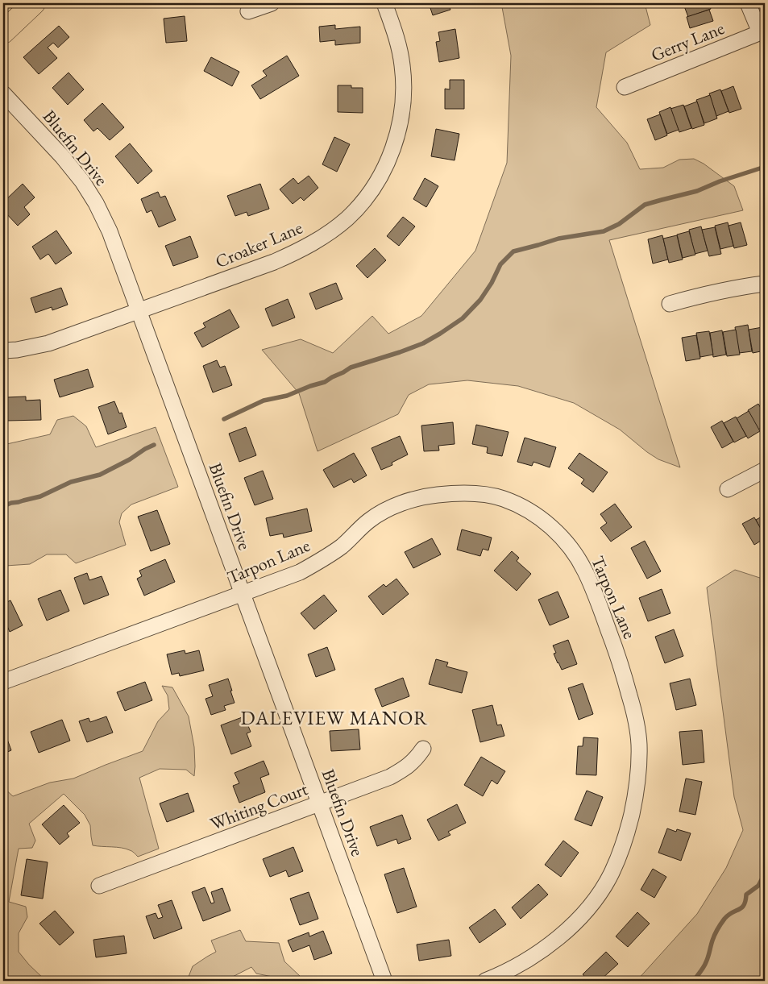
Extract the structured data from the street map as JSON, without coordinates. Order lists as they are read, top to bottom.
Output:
{
  "streets": {
    "street": [
      "Gerry Lane",
      "Bluefin Drive",
      "Croaker Lane",
      "Tarpon Lane",
      "Whiting Court"
    ]
  },
  "crossings": [
    ["Bluefin Drive", "Croaker Lane"],
    ["Bluefin Drive", "Tarpon Lane"],
    ["Bluefin Drive", "Whiting Court"]
  ],
  "districts": ["DALEVIEW MANOR"]
}
